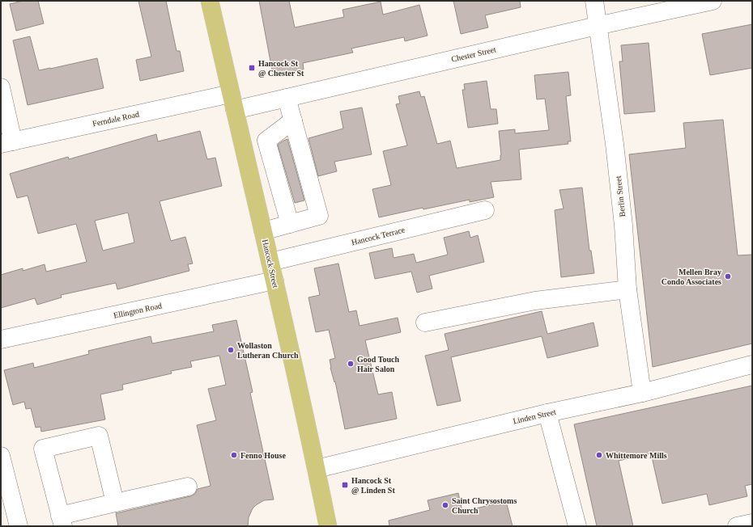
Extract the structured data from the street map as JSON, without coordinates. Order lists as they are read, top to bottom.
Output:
{
  "streets": {
    "main road": ["Hancock Street"],
    "street": [
      "Chester Street",
      "Ferndale Road",
      "Berlin Street",
      "Hancock Terrace",
      "Ellington Road",
      "Linden Street"
    ]
  },
  "crossings": [
    ["Chester Street", "Ferndale Road"],
    ["Chester Street", "Berlin Street"],
    ["Chester Street", "Hancock Street"],
    ["Ferndale Road", "Hancock Street"],
    ["Berlin Street", "Linden Street"],
    ["Hancock Terrace", "Hancock Street"],
    ["Hancock Street", "Ellington Road"],
    ["Hancock Street", "Linden Street"]
  ],
  "places": {
    "transit": ["Hancock St @ Chester St", "Hancock St @ Linden St"],
    "other": [
      "Mellen Bray Condo Associates",
      "Wollaston Lutheran Church",
      "Good Touch Hair Salon",
      "Fenno House",
      "Whittemore Mills",
      "Saint Chrysostoms Church"
    ]
  }
}
